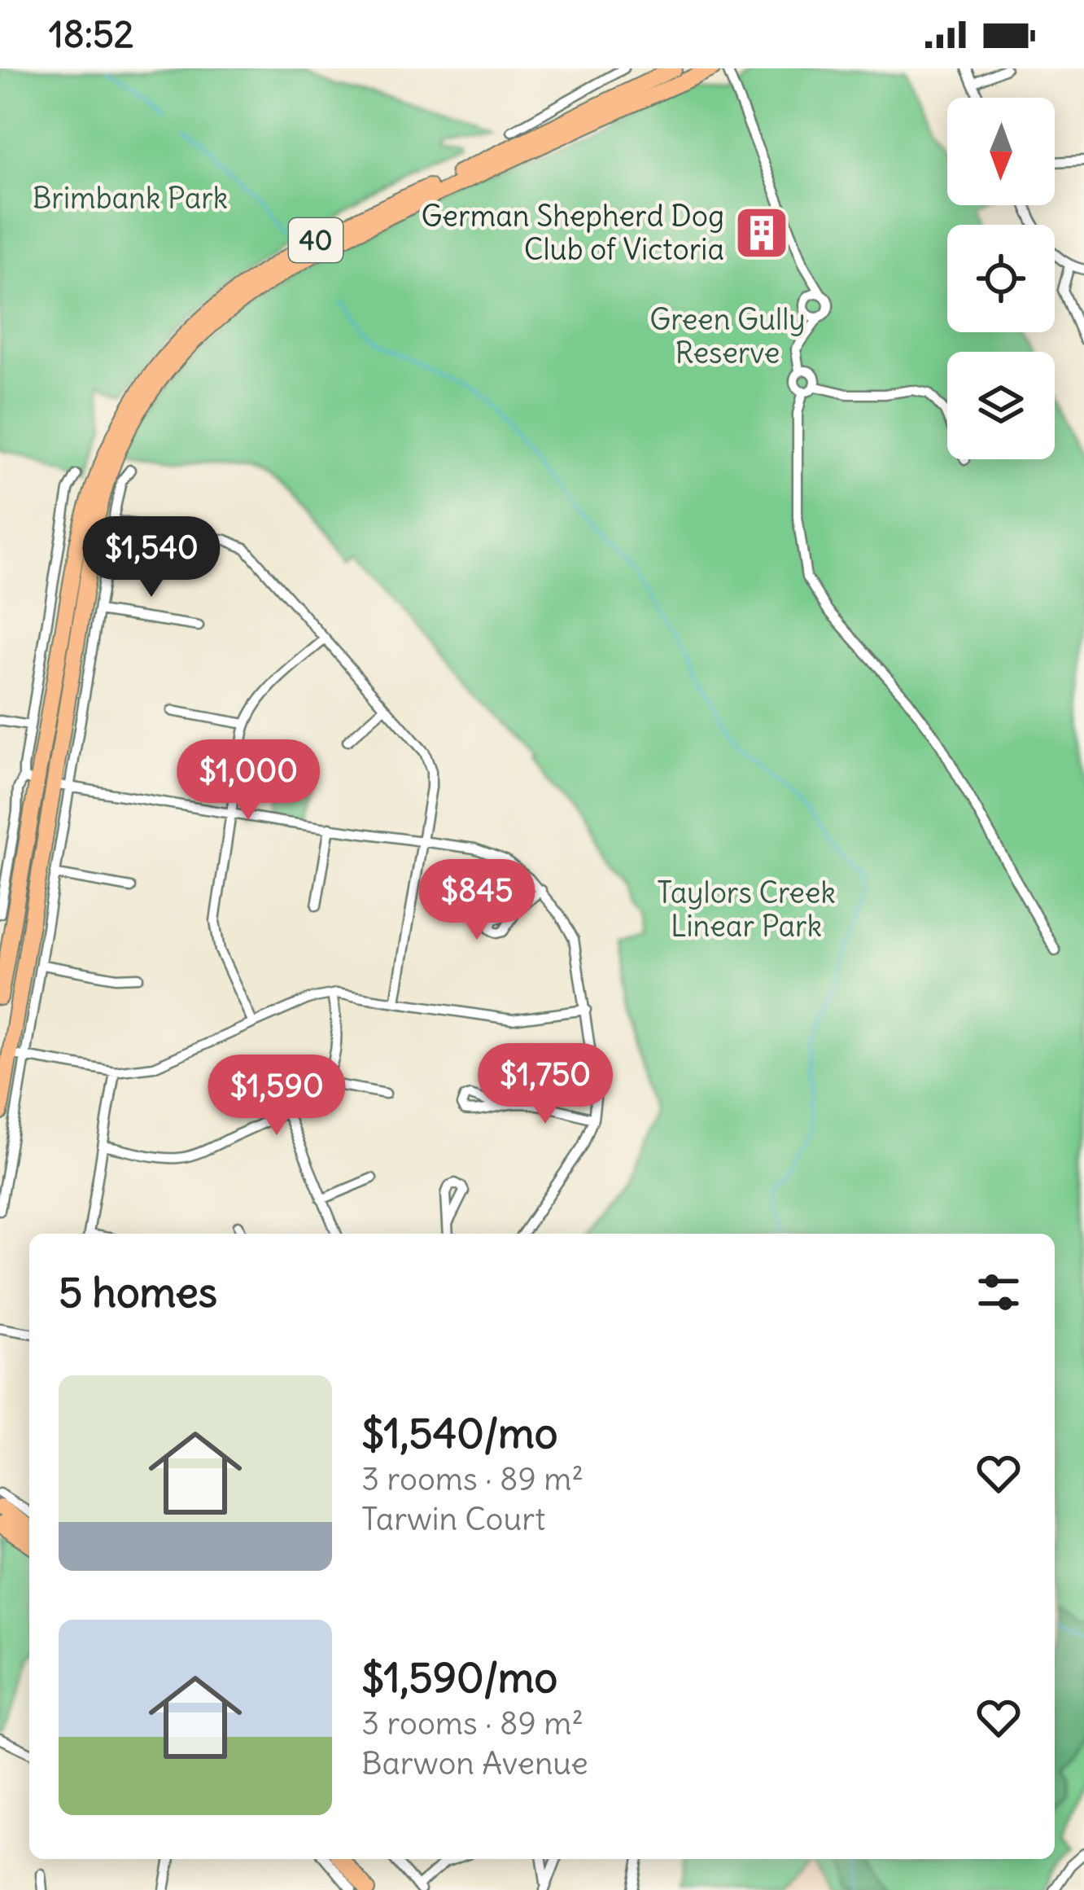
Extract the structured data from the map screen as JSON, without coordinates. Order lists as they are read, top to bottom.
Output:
{
  "streets": {
    "main road": ["40"]
  },
  "parks": ["Brimbank Park", "Green Gully Reserve", "Taylors Creek Linear Park"],
  "places": {
    "building": ["German Shepherd Dog Club of Victoria"]
  },
  "north": "bottom",
  "page": {
    "status": "18:52",
    "price": [
      "$1,540",
      "$1,000",
      "$845",
      "$1,750",
      "$1,590"
    ],
    "heading": "5 homes",
    "list": [
      {
        "name": "$1,540/mo",
        "note": "3 rooms · 89 m² · Tarwin Court"
      },
      {
        "name": "$1,590/mo",
        "note": "3 rooms · 89 m² · Barwon Avenue"
      }
    ]
  }
}
